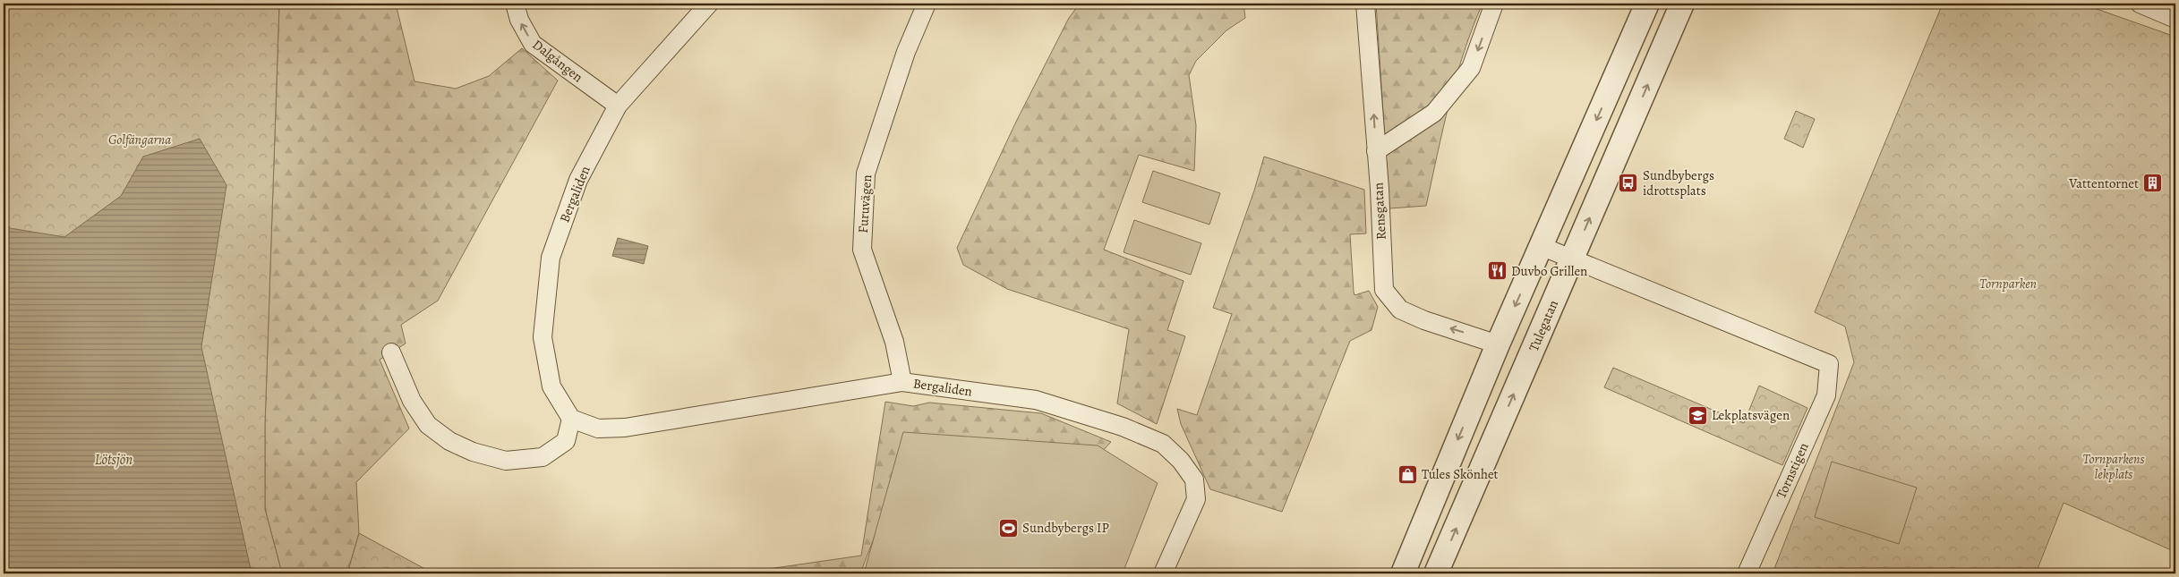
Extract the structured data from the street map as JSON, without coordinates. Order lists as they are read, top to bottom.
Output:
{
  "streets": {
    "street": [
      "Dalgången",
      "Bergaliden",
      "Furuvägen",
      "Rensgatan",
      "Tulegatan",
      "Tornstigen"
    ]
  },
  "crossings": [
    ["Dalgången", "Bergaliden"],
    ["Bergaliden", "Furuvägen"],
    ["Tulegatan", "Tornstigen"]
  ],
  "one_way": ["Dalgången", "Rensgatan"],
  "water": ["Lötsjön"],
  "parks": ["Golfängarna", "Tornparken", "Tornparkens lekplats"],
  "places": {
    "bus stop": ["Sundbybergs idrottsplats"],
    "building": ["Vattentornet"],
    "restaurant": ["Duvbo Grillen"],
    "school or university": ["Lekplatsvägen"],
    "shop": ["Tules Skönhet"],
    "sports": ["Sundbybergs IP"]
  }
}
